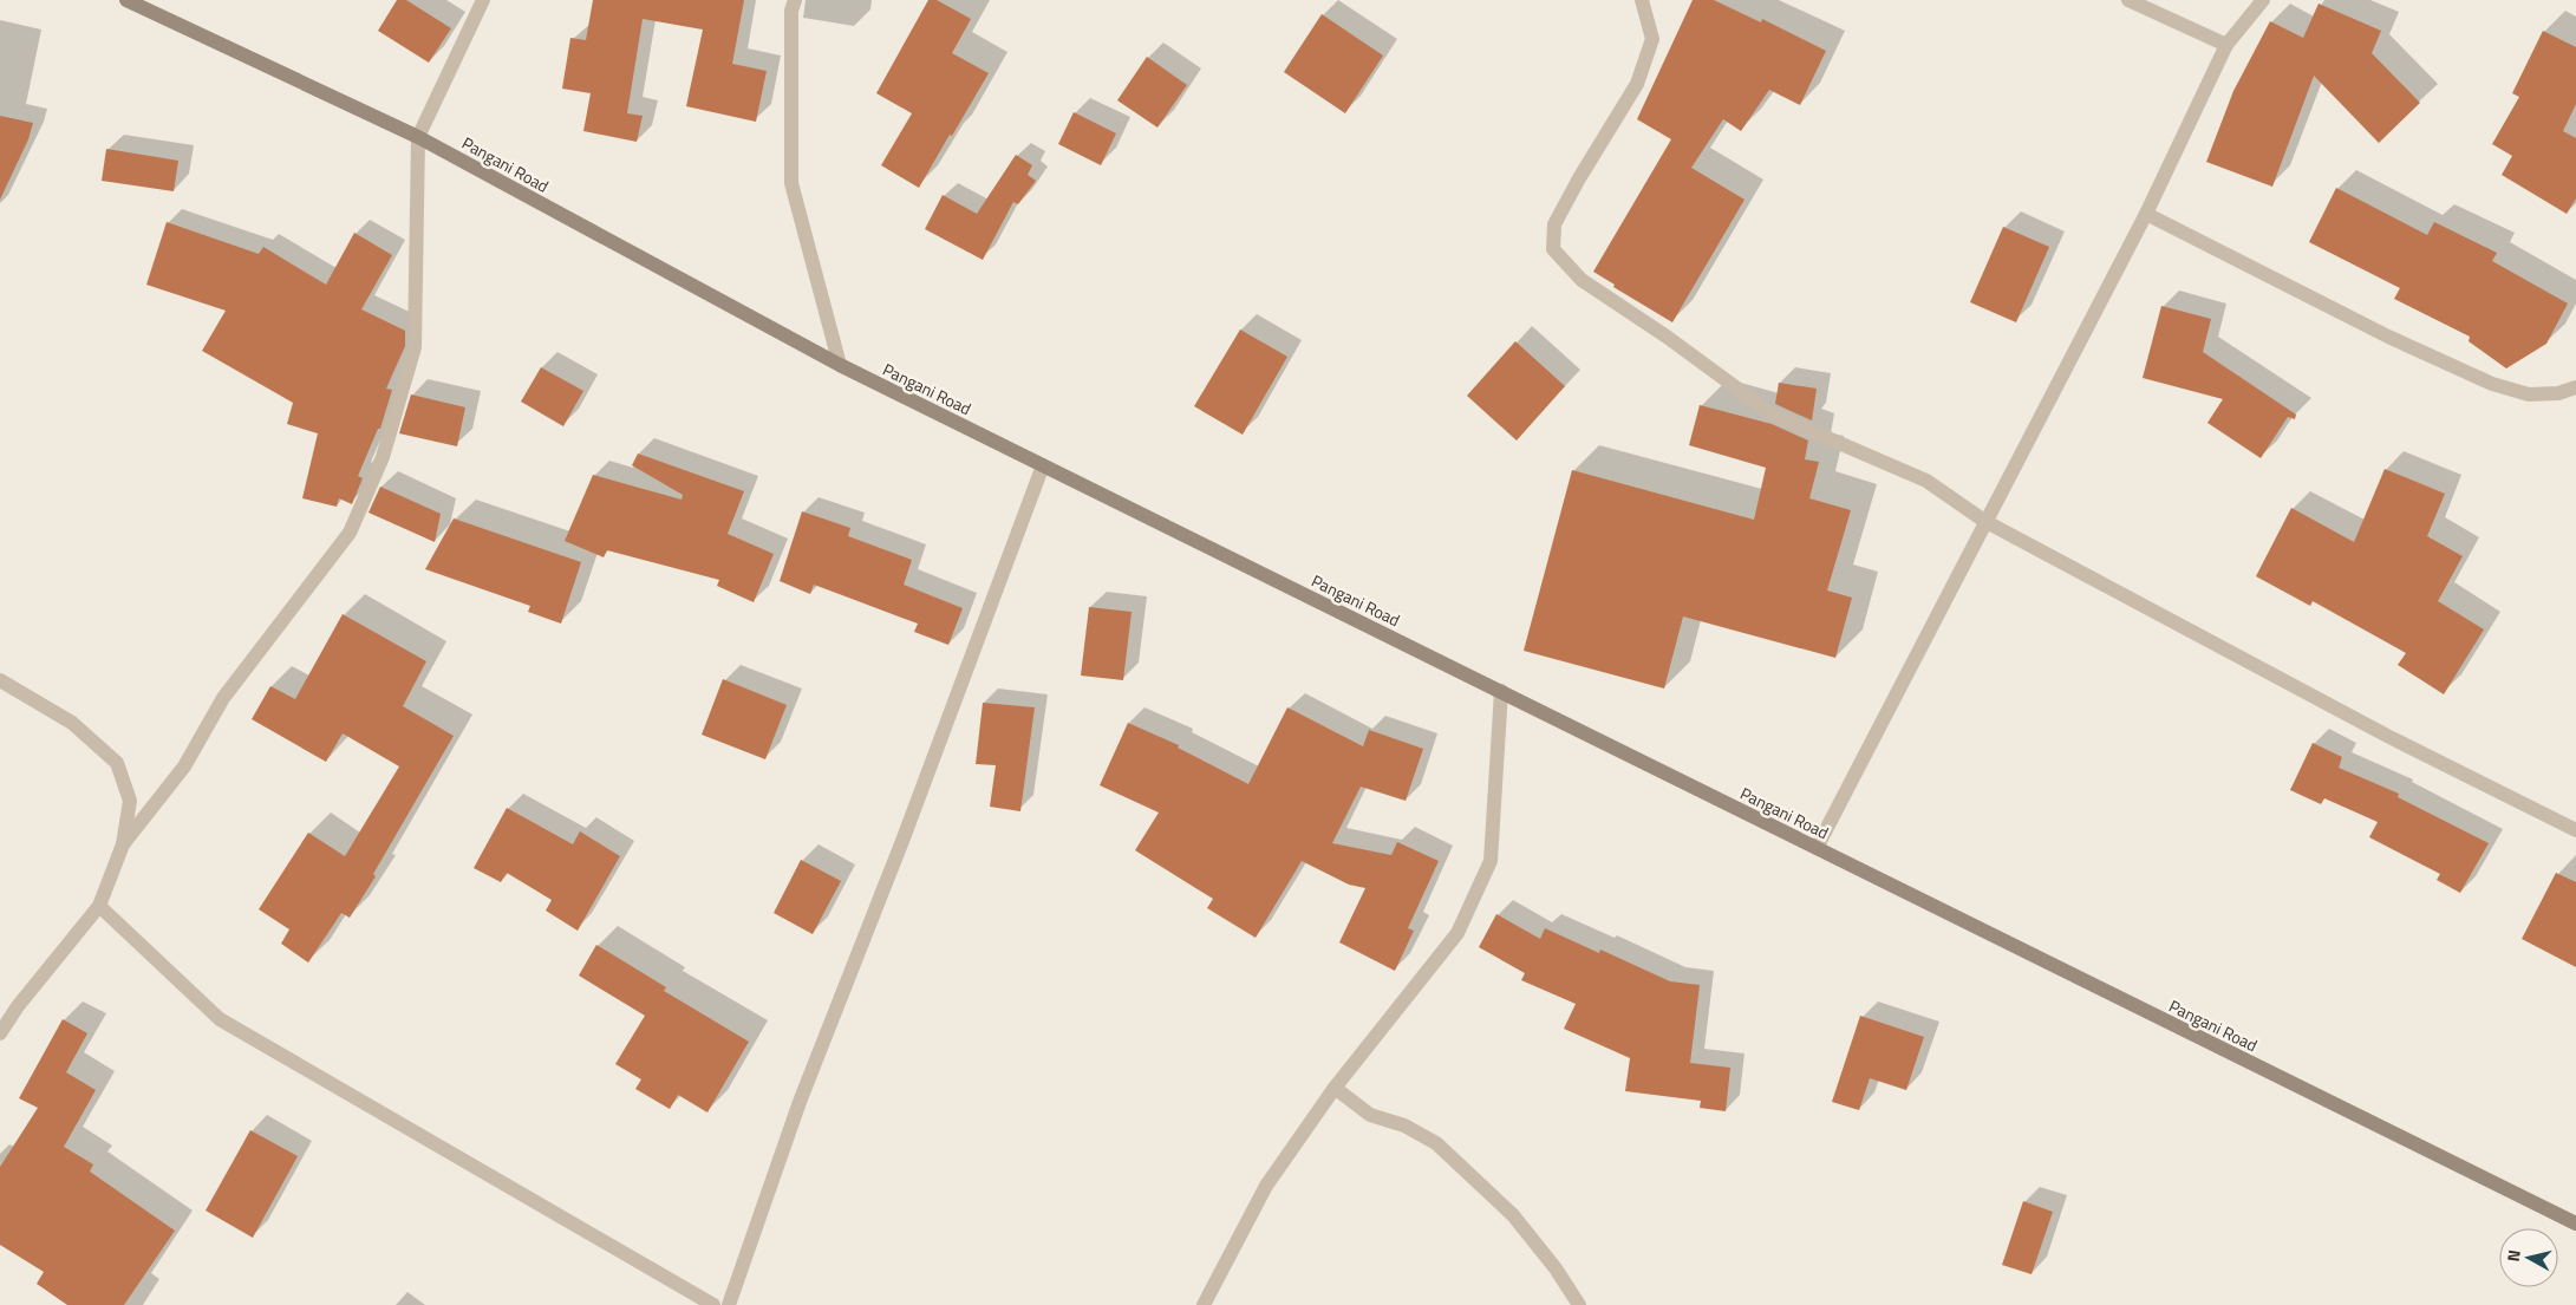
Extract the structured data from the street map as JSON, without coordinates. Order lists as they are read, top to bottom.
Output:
{
  "streets": {
    "main road": ["Pangani Road"]
  },
  "north": "left"
}
